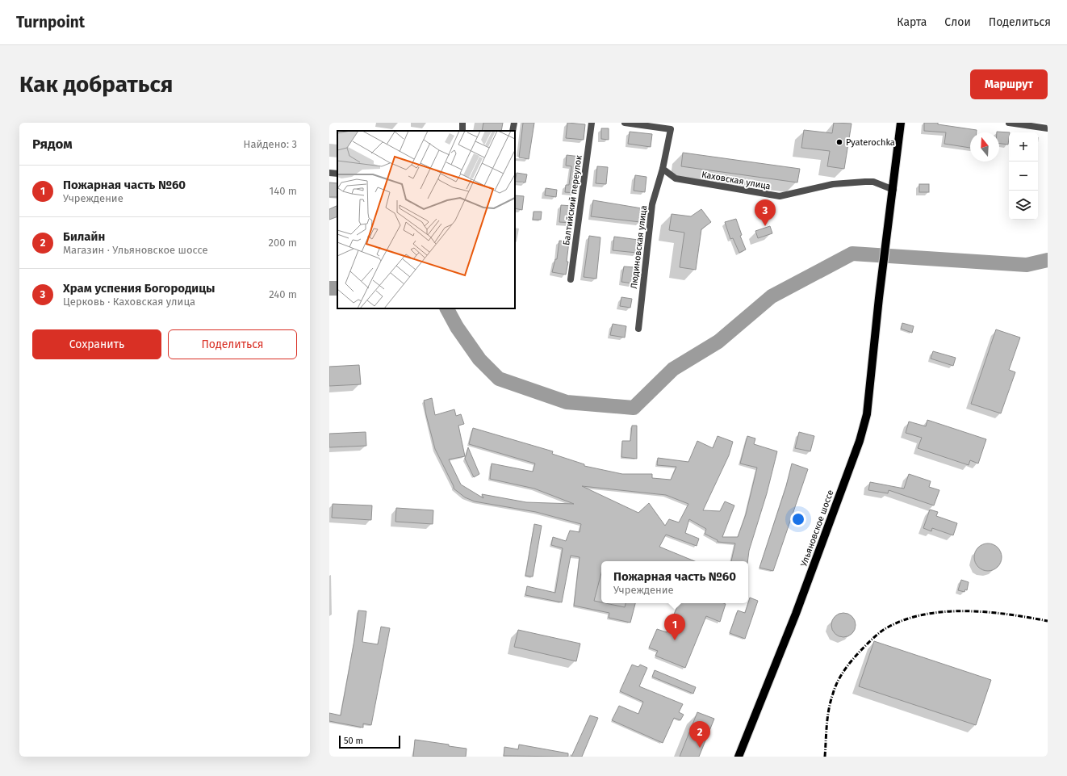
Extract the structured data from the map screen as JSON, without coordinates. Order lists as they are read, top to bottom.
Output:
{
  "streets": {
    "main road": ["Ульяновское шоссе"],
    "street": ["Каховская улица", "Балтийский переулок", "Людиновская улица"]
  },
  "crossings": [
    ["Каховская улица", "Людиновская улица"],
    ["Каховская улица", "Ульяновское шоссе"]
  ],
  "places": ["Pyaterochka"],
  "scale_bar": "50 m",
  "north": "top",
  "page": {
    "header": "Turnpoint",
    "nav": ["Карта", "Слои", "Поделиться"],
    "buttons": [
      "Маршрут",
      ["Сохранить", "Поделиться"]
    ],
    "title": "Как добраться",
    "heading": ["Рядом", "Найдено: 3"],
    "map_buttons": ["+", "−"],
    "list": [
      {
        "mark": "1",
        "name": "Пожарная часть №60",
        "note": "Учреждение",
        "value": "140 m"
      },
      {
        "mark": "2",
        "name": "Билайн",
        "note": "Магазин · Ульяновское шоссе",
        "value": "200 m"
      },
      {
        "mark": "3",
        "name": "Храм успения Богородицы",
        "note": "Церковь · Каховская улица",
        "value": "240 m"
      }
    ],
    "pins": ["3", "1", "2"],
    "popup": ["Пожарная часть №60", "Учреждение"],
    "scale": "50 m"
  }
}
